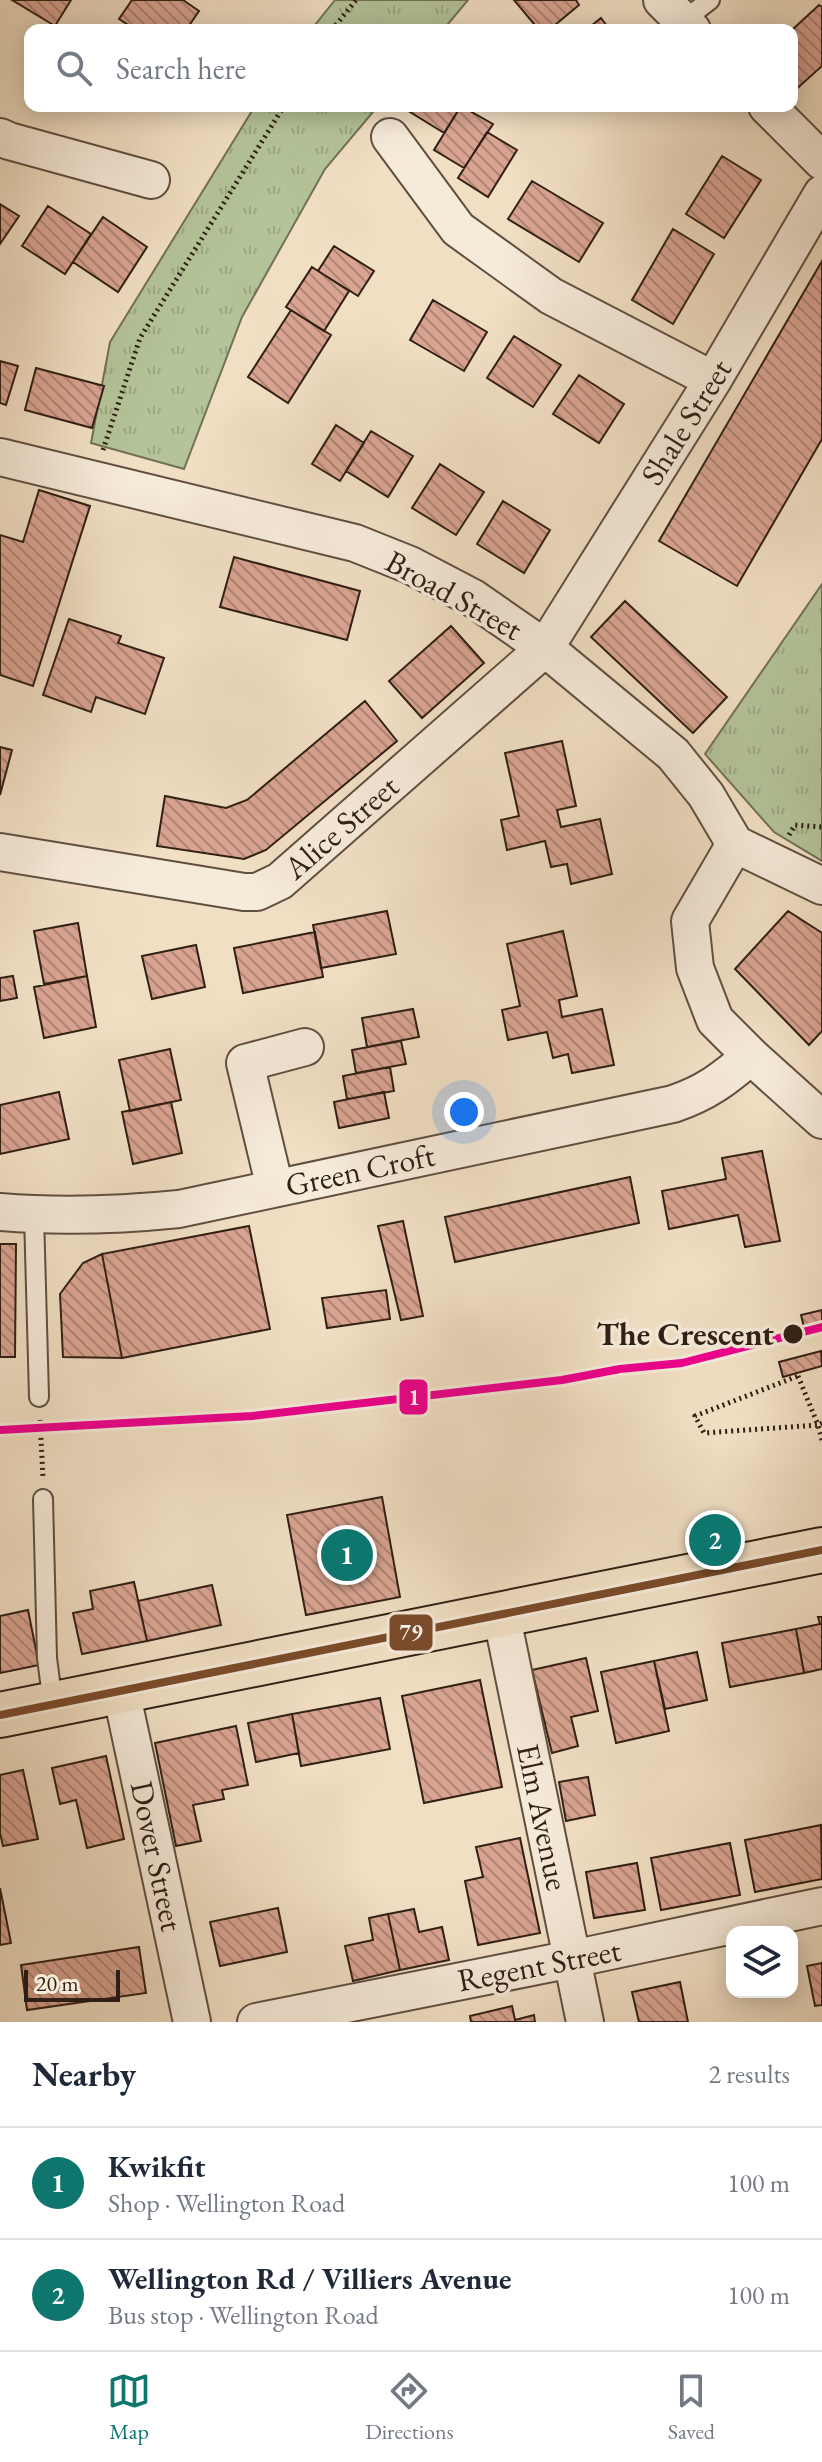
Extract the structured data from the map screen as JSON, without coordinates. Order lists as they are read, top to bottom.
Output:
{
  "streets": {
    "street": [
      "Shale Street",
      "Broad Street",
      "Alice Street",
      "Green Croft",
      "Elm Avenue",
      "Dover Street",
      "Regent Street"
    ]
  },
  "crossings": [
    ["Shale Street", "Broad Street"],
    ["Shale Street", "Alice Street"],
    ["Broad Street", "Alice Street"],
    ["Elm Avenue", "Regent Street"]
  ],
  "places": ["The Crescent"],
  "lines": ["transit line 1", "transit line 79"],
  "scale_bar": "20 m",
  "page": {
    "search": "Search here",
    "pins": ["2", "1"],
    "scale": "20 m",
    "heading": ["Nearby", "2 results"],
    "list": [
      {
        "mark": "1",
        "name": "Kwikfit",
        "note": "Shop · Wellington Road",
        "value": "100 m"
      },
      {
        "mark": "2",
        "name": "Wellington Rd / Villiers Avenue",
        "note": "Bus stop · Wellington Road",
        "value": "100 m"
      }
    ],
    "nav": ["Map", "Directions", "Saved"]
  }
}
